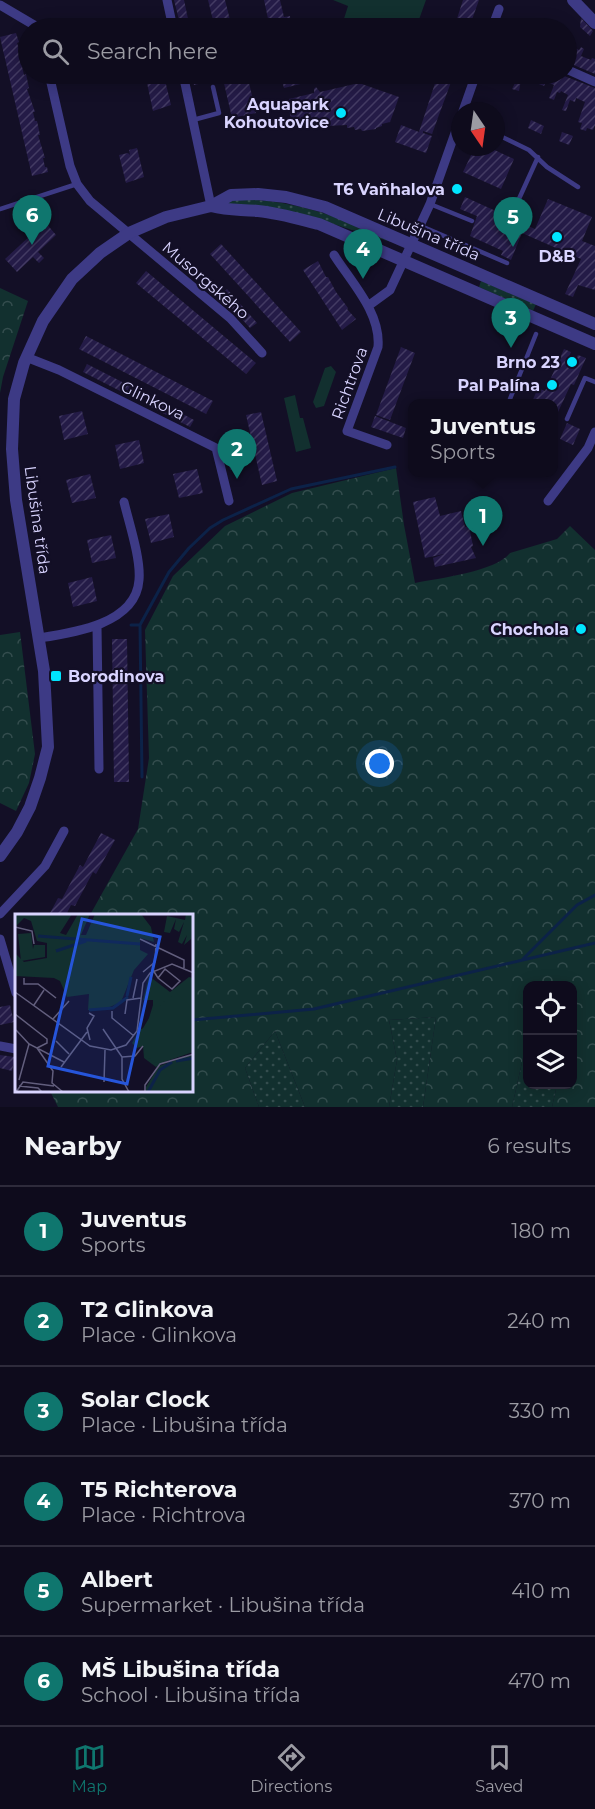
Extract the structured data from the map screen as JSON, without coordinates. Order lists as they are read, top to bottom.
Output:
{
  "streets": {
    "street": [
      "Libušina třída",
      "Musorgského",
      "Richtrova",
      "Glinkova"
    ]
  },
  "crossings": [
    ["Libušina třída", "Musorgského"],
    ["Libušina třída", "Glinkova"]
  ],
  "places": {
    "other": [
      "Aquapark Kohoutovice",
      "T6 Vaňhalova",
      "D&B",
      "Brno 23",
      "Pal Palína",
      "Chochola"
    ],
    "transit": ["Borodinova"]
  },
  "north": "bottom",
  "page": {
    "search": "Search here",
    "pins": [
      "6",
      "5",
      "4",
      "3",
      "2",
      "1"
    ],
    "popup": ["Juventus", "Sports"],
    "heading": ["Nearby", "6 results"],
    "list": [
      {
        "mark": "1",
        "name": "Juventus",
        "note": "Sports",
        "value": "180 m"
      },
      {
        "mark": "2",
        "name": "T2 Glinkova",
        "note": "Place · Glinkova",
        "value": "240 m"
      },
      {
        "mark": "3",
        "name": "Solar Clock",
        "note": "Place · Libušina třída",
        "value": "330 m"
      },
      {
        "mark": "4",
        "name": "T5 Richterova",
        "note": "Place · Richtrova",
        "value": "370 m"
      },
      {
        "mark": "5",
        "name": "Albert",
        "note": "Supermarket · Libušina třída",
        "value": "410 m"
      },
      {
        "mark": "6",
        "name": "MŠ Libušina třída",
        "note": "School · Libušina třída",
        "value": "470 m"
      }
    ],
    "nav": ["Map", "Directions", "Saved"]
  }
}
